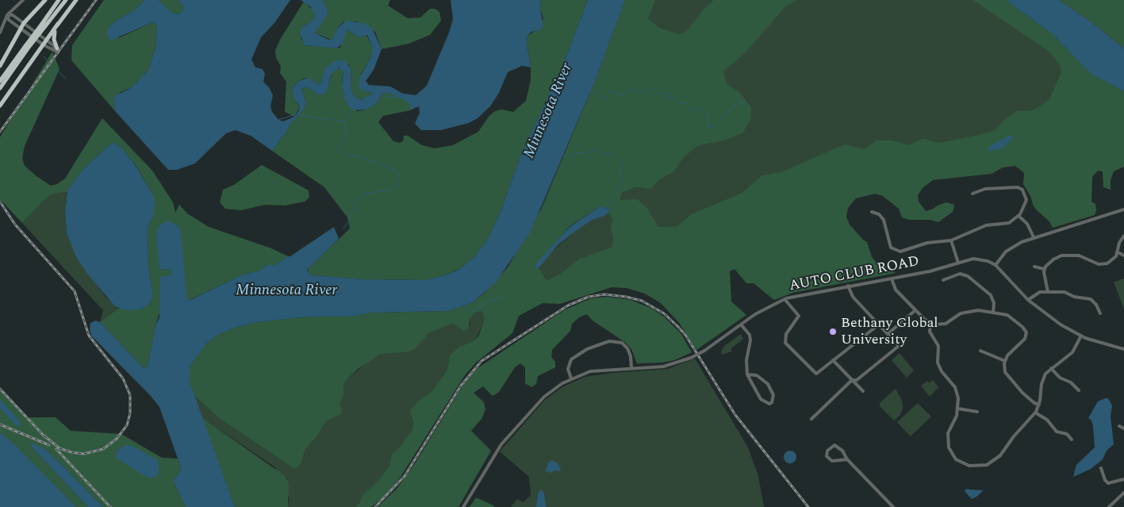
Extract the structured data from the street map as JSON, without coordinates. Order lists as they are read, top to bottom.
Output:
{
  "streets": {
    "street": ["AUTO CLUB ROAD"]
  },
  "water": ["Minnesota River"],
  "places": ["Bethany Global University"]
}
